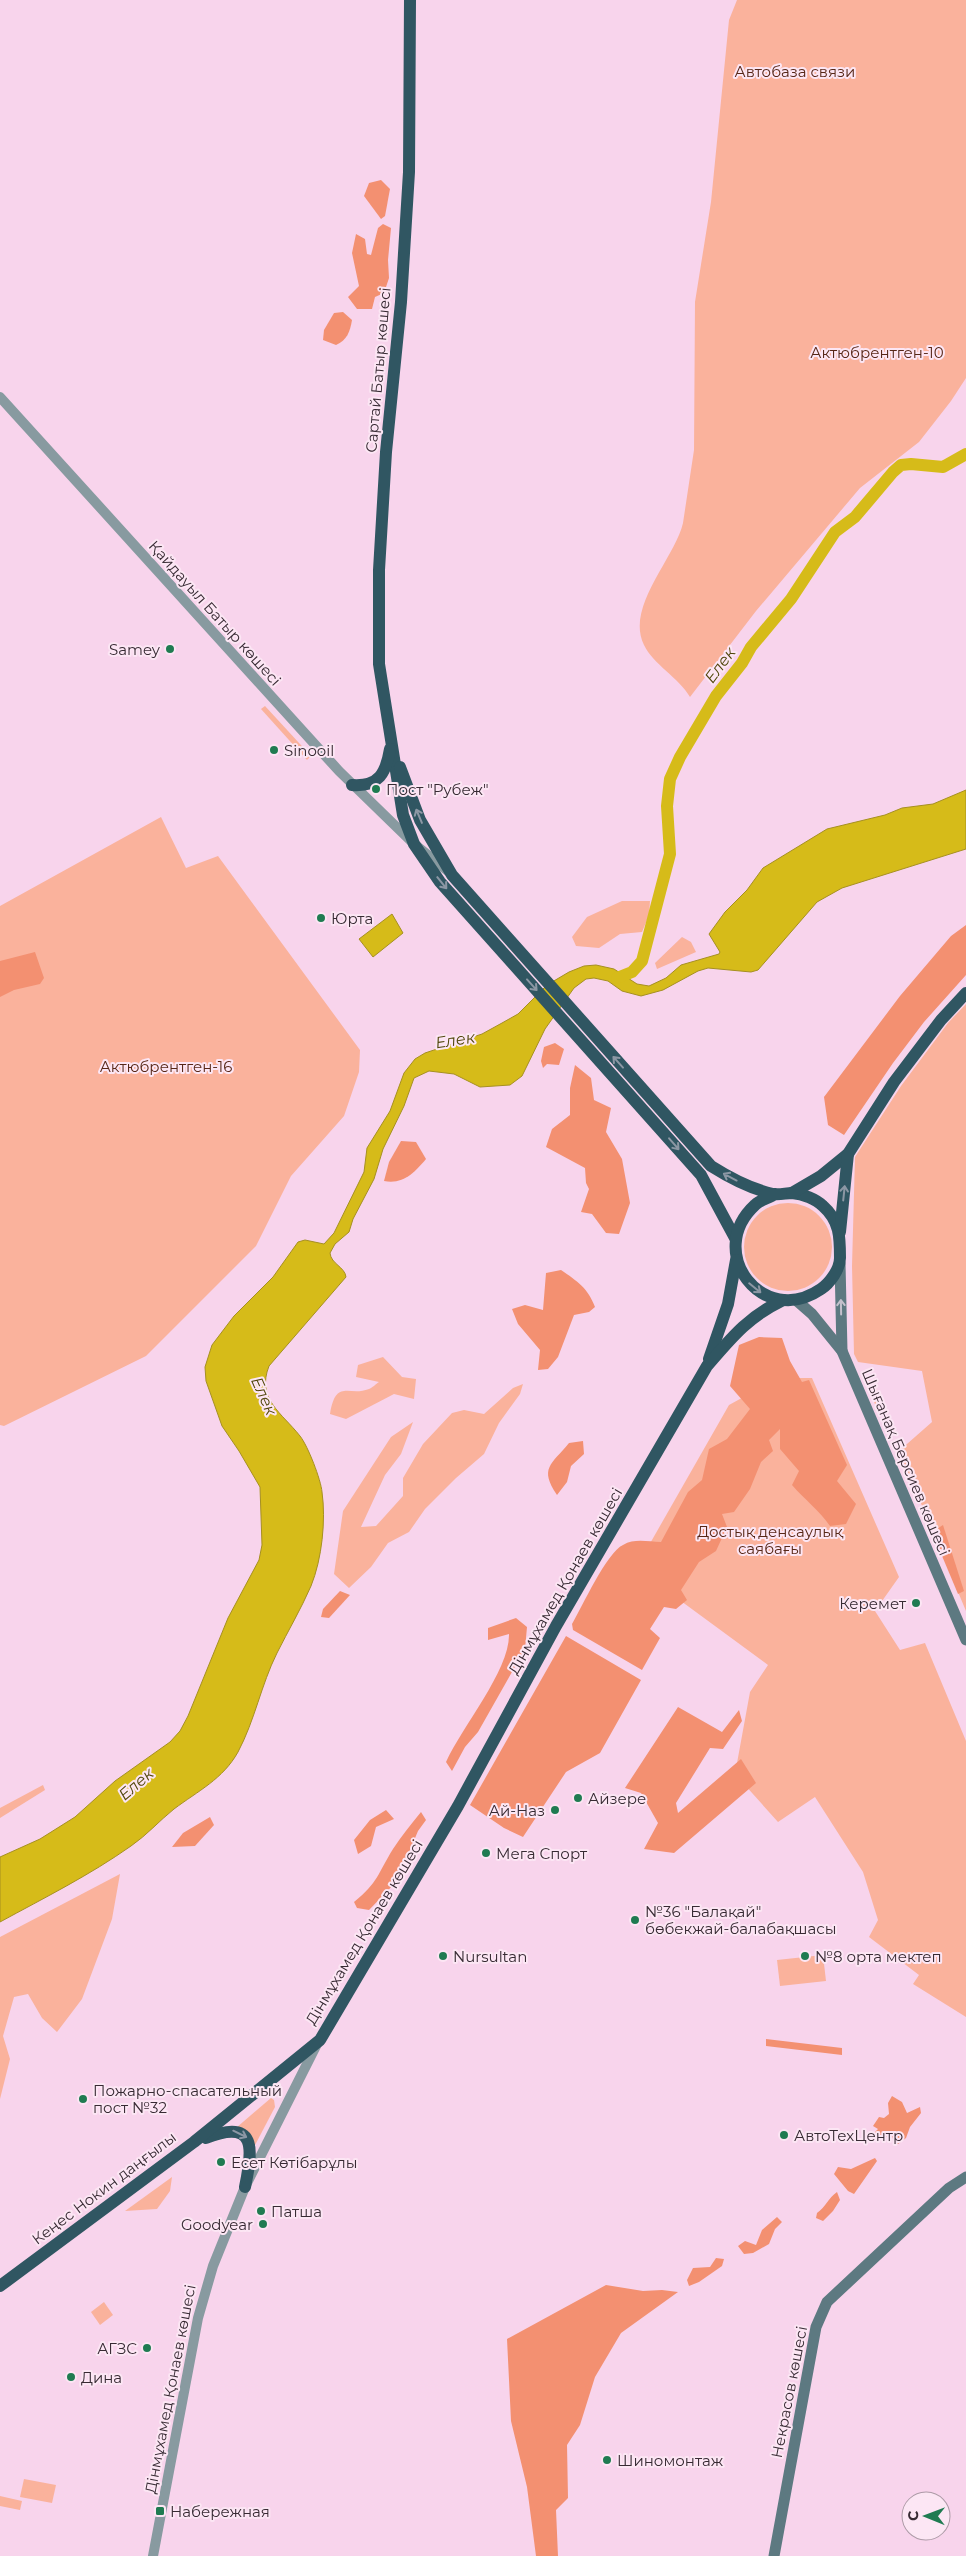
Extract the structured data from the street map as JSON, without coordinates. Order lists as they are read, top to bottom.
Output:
{
  "streets": {
    "highway": ["Сартай Батыр көшесі", "Дінмұхамед Қонаев көшесі", "Кеңес Нокин даңғылы"],
    "main road": ["Шығанақ Берсиев көшесі", "Некрасов көшесі"],
    "street": ["Қайдауыл Батыр көшесі"]
  },
  "crossings": [
    ["Дінмұхамед Қонаев көшесі", "Кеңес Нокин даңғылы"]
  ],
  "water": ["Елек"],
  "parks": [
    "Автобаза связи",
    "Актюбрентген-10",
    "Актюбрентген-16",
    "Достық денсаулық саябағы"
  ],
  "places": {
    "other": [
      "Samey",
      "Sinooil",
      "Пост \"Рубеж\"",
      "Юрта",
      "Керемет",
      "Айзере",
      "Ай-Наз",
      "Мега Спорт",
      "№36 \"Балақай\" бөбекжай-балабақшасы",
      "Nursultan",
      "№8 орта мектеп",
      "Пожарно-спасательный пост №32",
      "АвтоТехЦентр",
      "Есет Көтібарұлы",
      "Патша",
      "Goodyear",
      "АГЗС",
      "Дина",
      "Шиномонтаж"
    ],
    "transit": ["Набережная"]
  },
  "north": "left"
}
